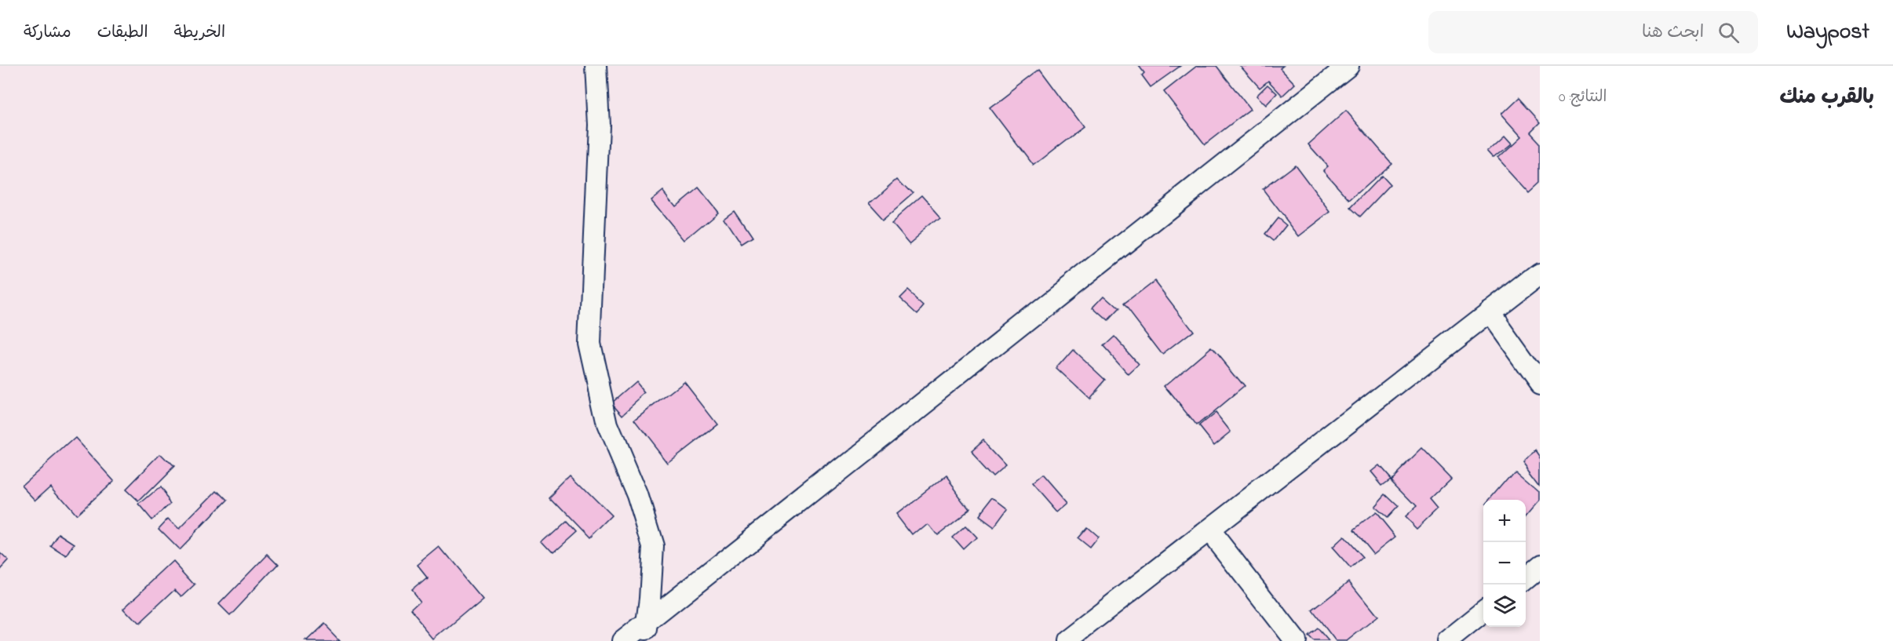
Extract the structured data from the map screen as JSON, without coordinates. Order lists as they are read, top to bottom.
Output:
{
  "page": {
    "header": "Waypost",
    "search": "ابحث هنا",
    "nav": ["الخريطة", "الطبقات", "مشاركة"],
    "heading": ["بالقرب منك", "النتائج: 0"],
    "map_buttons": ["+", "−"]
  }
}
